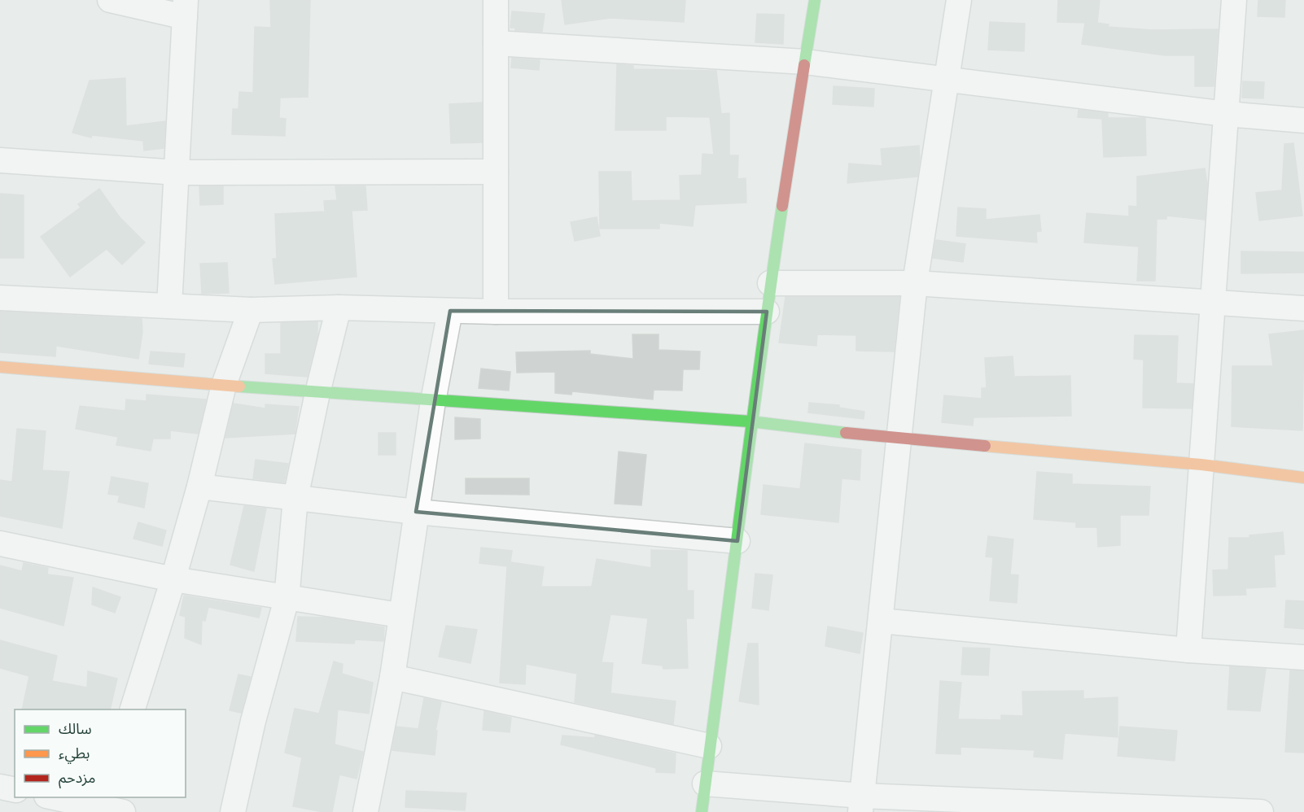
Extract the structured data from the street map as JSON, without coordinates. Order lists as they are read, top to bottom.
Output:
{
  "legend": ["سالك", "بطيء", "مزدحم"]
}
